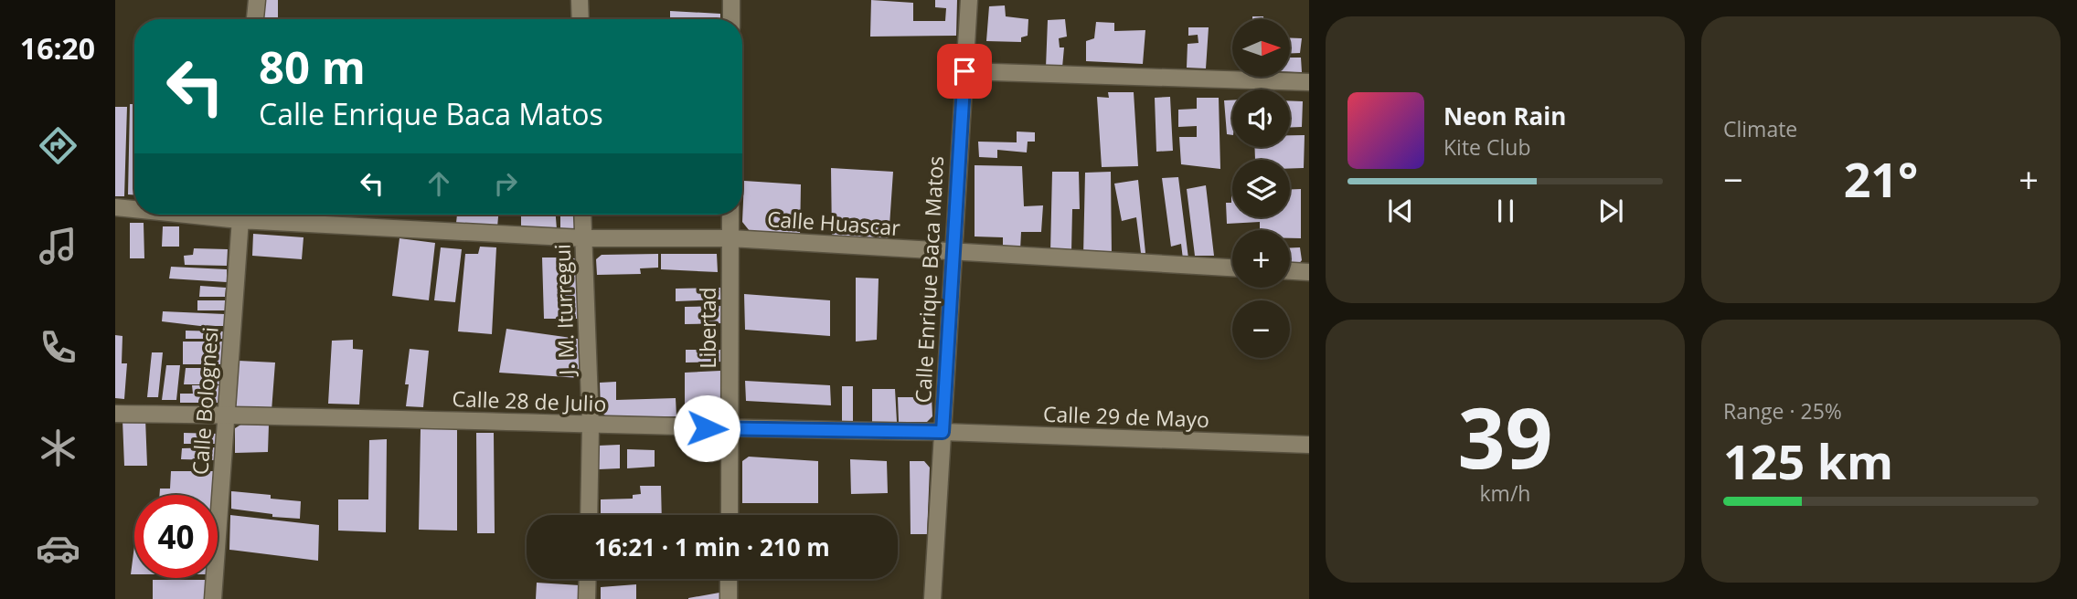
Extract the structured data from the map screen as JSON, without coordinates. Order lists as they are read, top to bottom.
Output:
{
  "streets": {
    "street": [
      "Calle Huascar",
      "Calle Enrique Baca Matos",
      "J. M. Iturregui",
      "Libertad",
      "Calle Bolognesi",
      "Calle 28 de Julio",
      "Calle 29 de Mayo"
    ]
  },
  "crossings": [
    ["Calle Huascar", "Calle Enrique Baca Matos"],
    ["Calle Huascar", "J. M. Iturregui"],
    ["Calle Huascar", "Libertad"],
    ["Calle Enrique Baca Matos", "Calle 28 de Julio"],
    ["Calle Enrique Baca Matos", "Calle 29 de Mayo"],
    ["J. M. Iturregui", "Calle 28 de Julio"],
    ["Libertad", "Calle 28 de Julio"],
    ["Calle Bolognesi", "Calle 28 de Julio"],
    ["Calle 28 de Julio", "Calle 29 de Mayo"]
  ],
  "north": "right",
  "page": {
    "tabs": "16:20",
    "tile": [
      "Climate",
      ["39", "km/h"],
      ["Range · 25%", "125 km"]
    ],
    "map_buttons": ["+", "−"],
    "turn": ["80 m", "Calle Enrique Baca Matos"],
    "song": ["Neon Rain", "Kite Club"],
    "heat": ["−", "21°", "+"],
    "limit": "40",
    "trip": "16:21 · 1 min · 210 m"
  }
}
